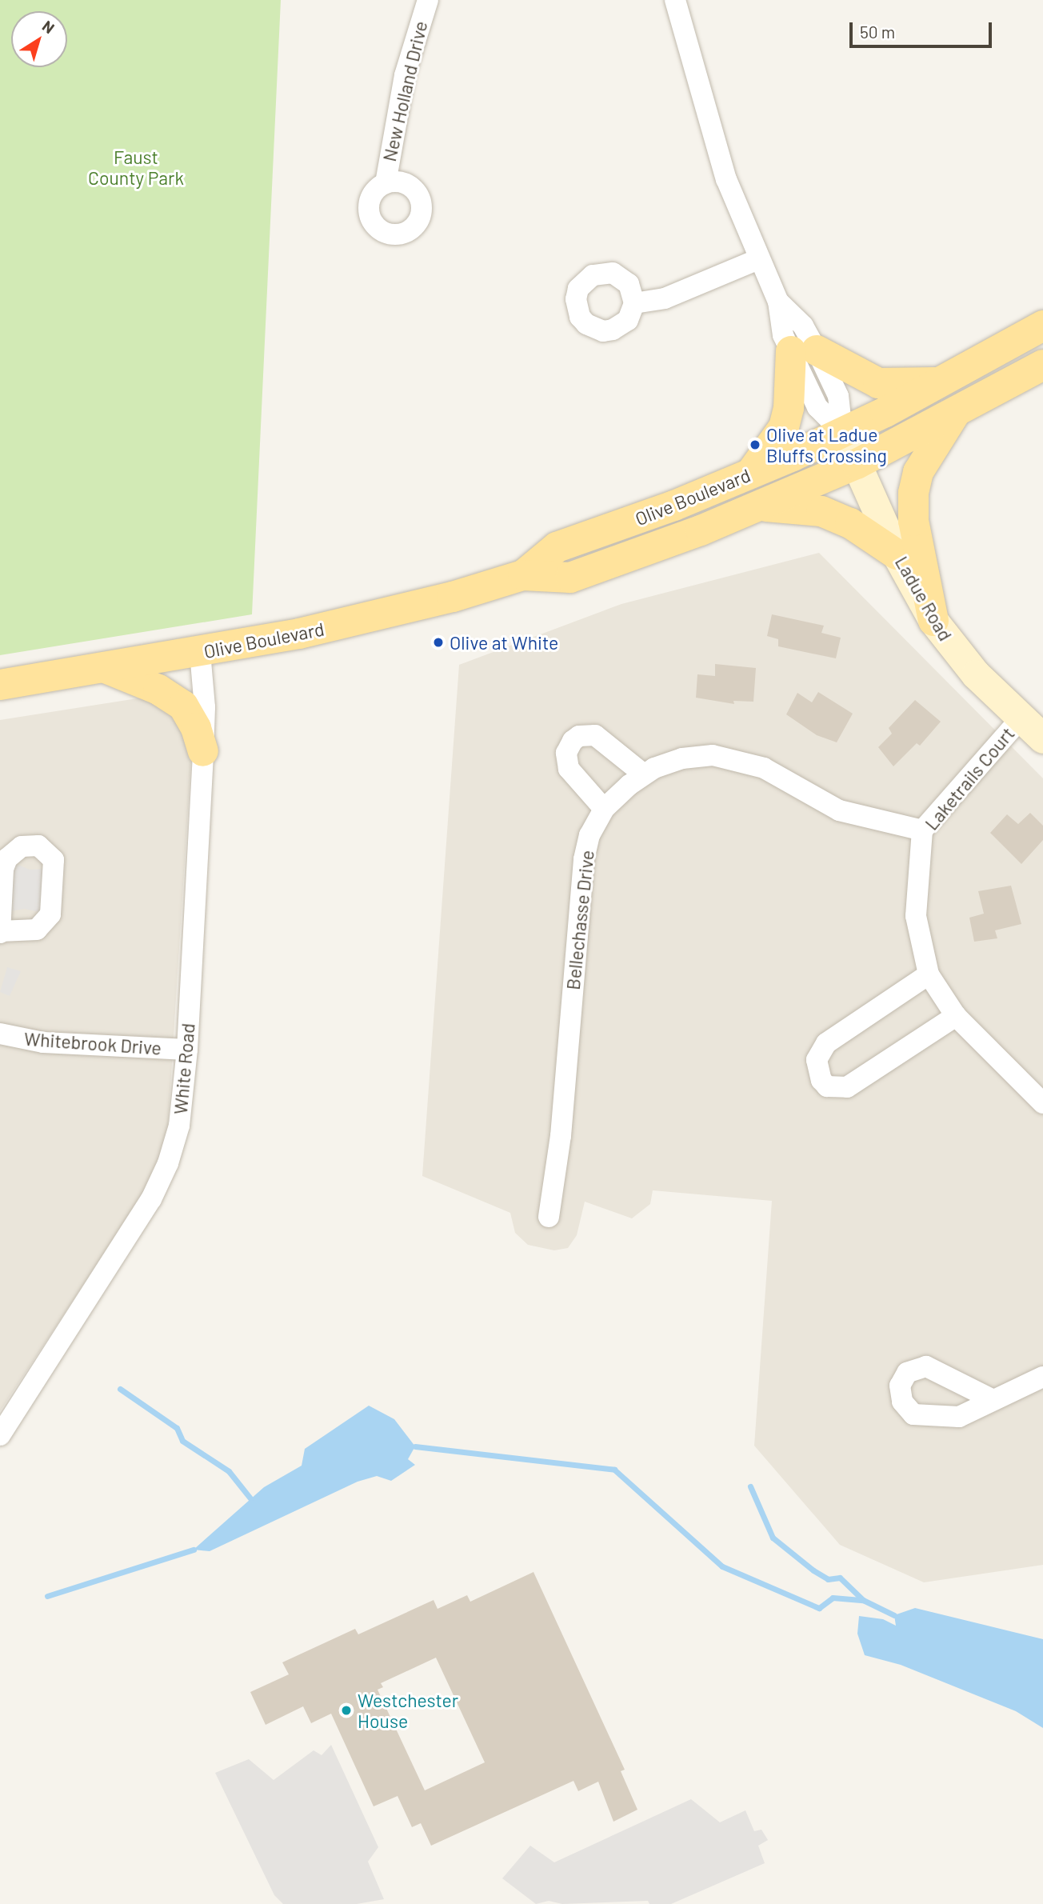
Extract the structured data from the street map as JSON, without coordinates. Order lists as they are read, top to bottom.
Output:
{
  "streets": {
    "main road": ["Olive Boulevard", "Ladue Road"],
    "street": [
      "New Holland Drive",
      "Laketrails Court",
      "Bellechasse Drive",
      "Whitebrook Drive",
      "White Road"
    ]
  },
  "crossings": [
    ["Olive Boulevard", "Ladue Road"],
    ["Olive Boulevard", "White Road"],
    ["Ladue Road", "Laketrails Court"],
    ["Laketrails Court", "Bellechasse Drive"],
    ["Whitebrook Drive", "White Road"]
  ],
  "parks": ["Faust County Park"],
  "places": ["Olive at Ladue Bluffs Crossing", "Olive at White", "Westchester House"],
  "scale_bar": "50 m",
  "north": "top right"
}
